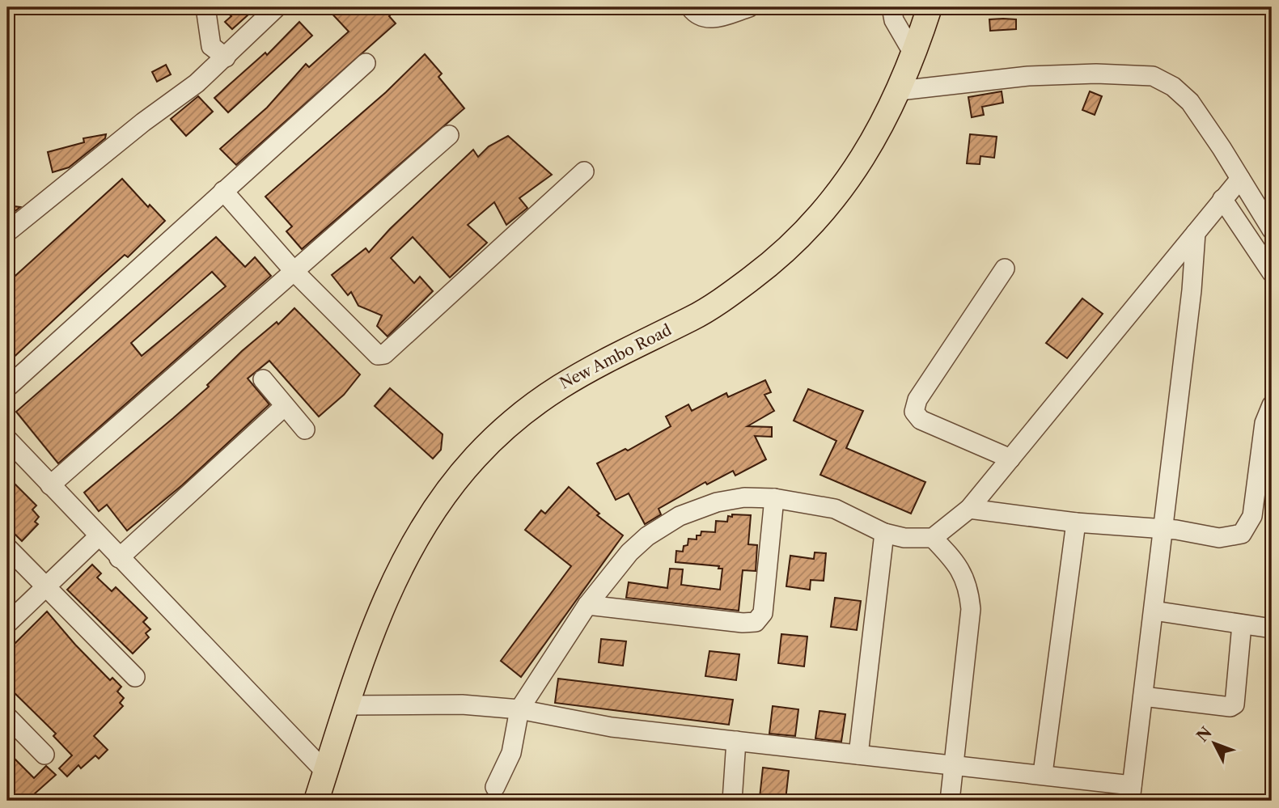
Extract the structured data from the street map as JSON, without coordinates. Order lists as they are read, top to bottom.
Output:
{
  "streets": {
    "main road": ["New Ambo Road"]
  },
  "north": "top left"
}
